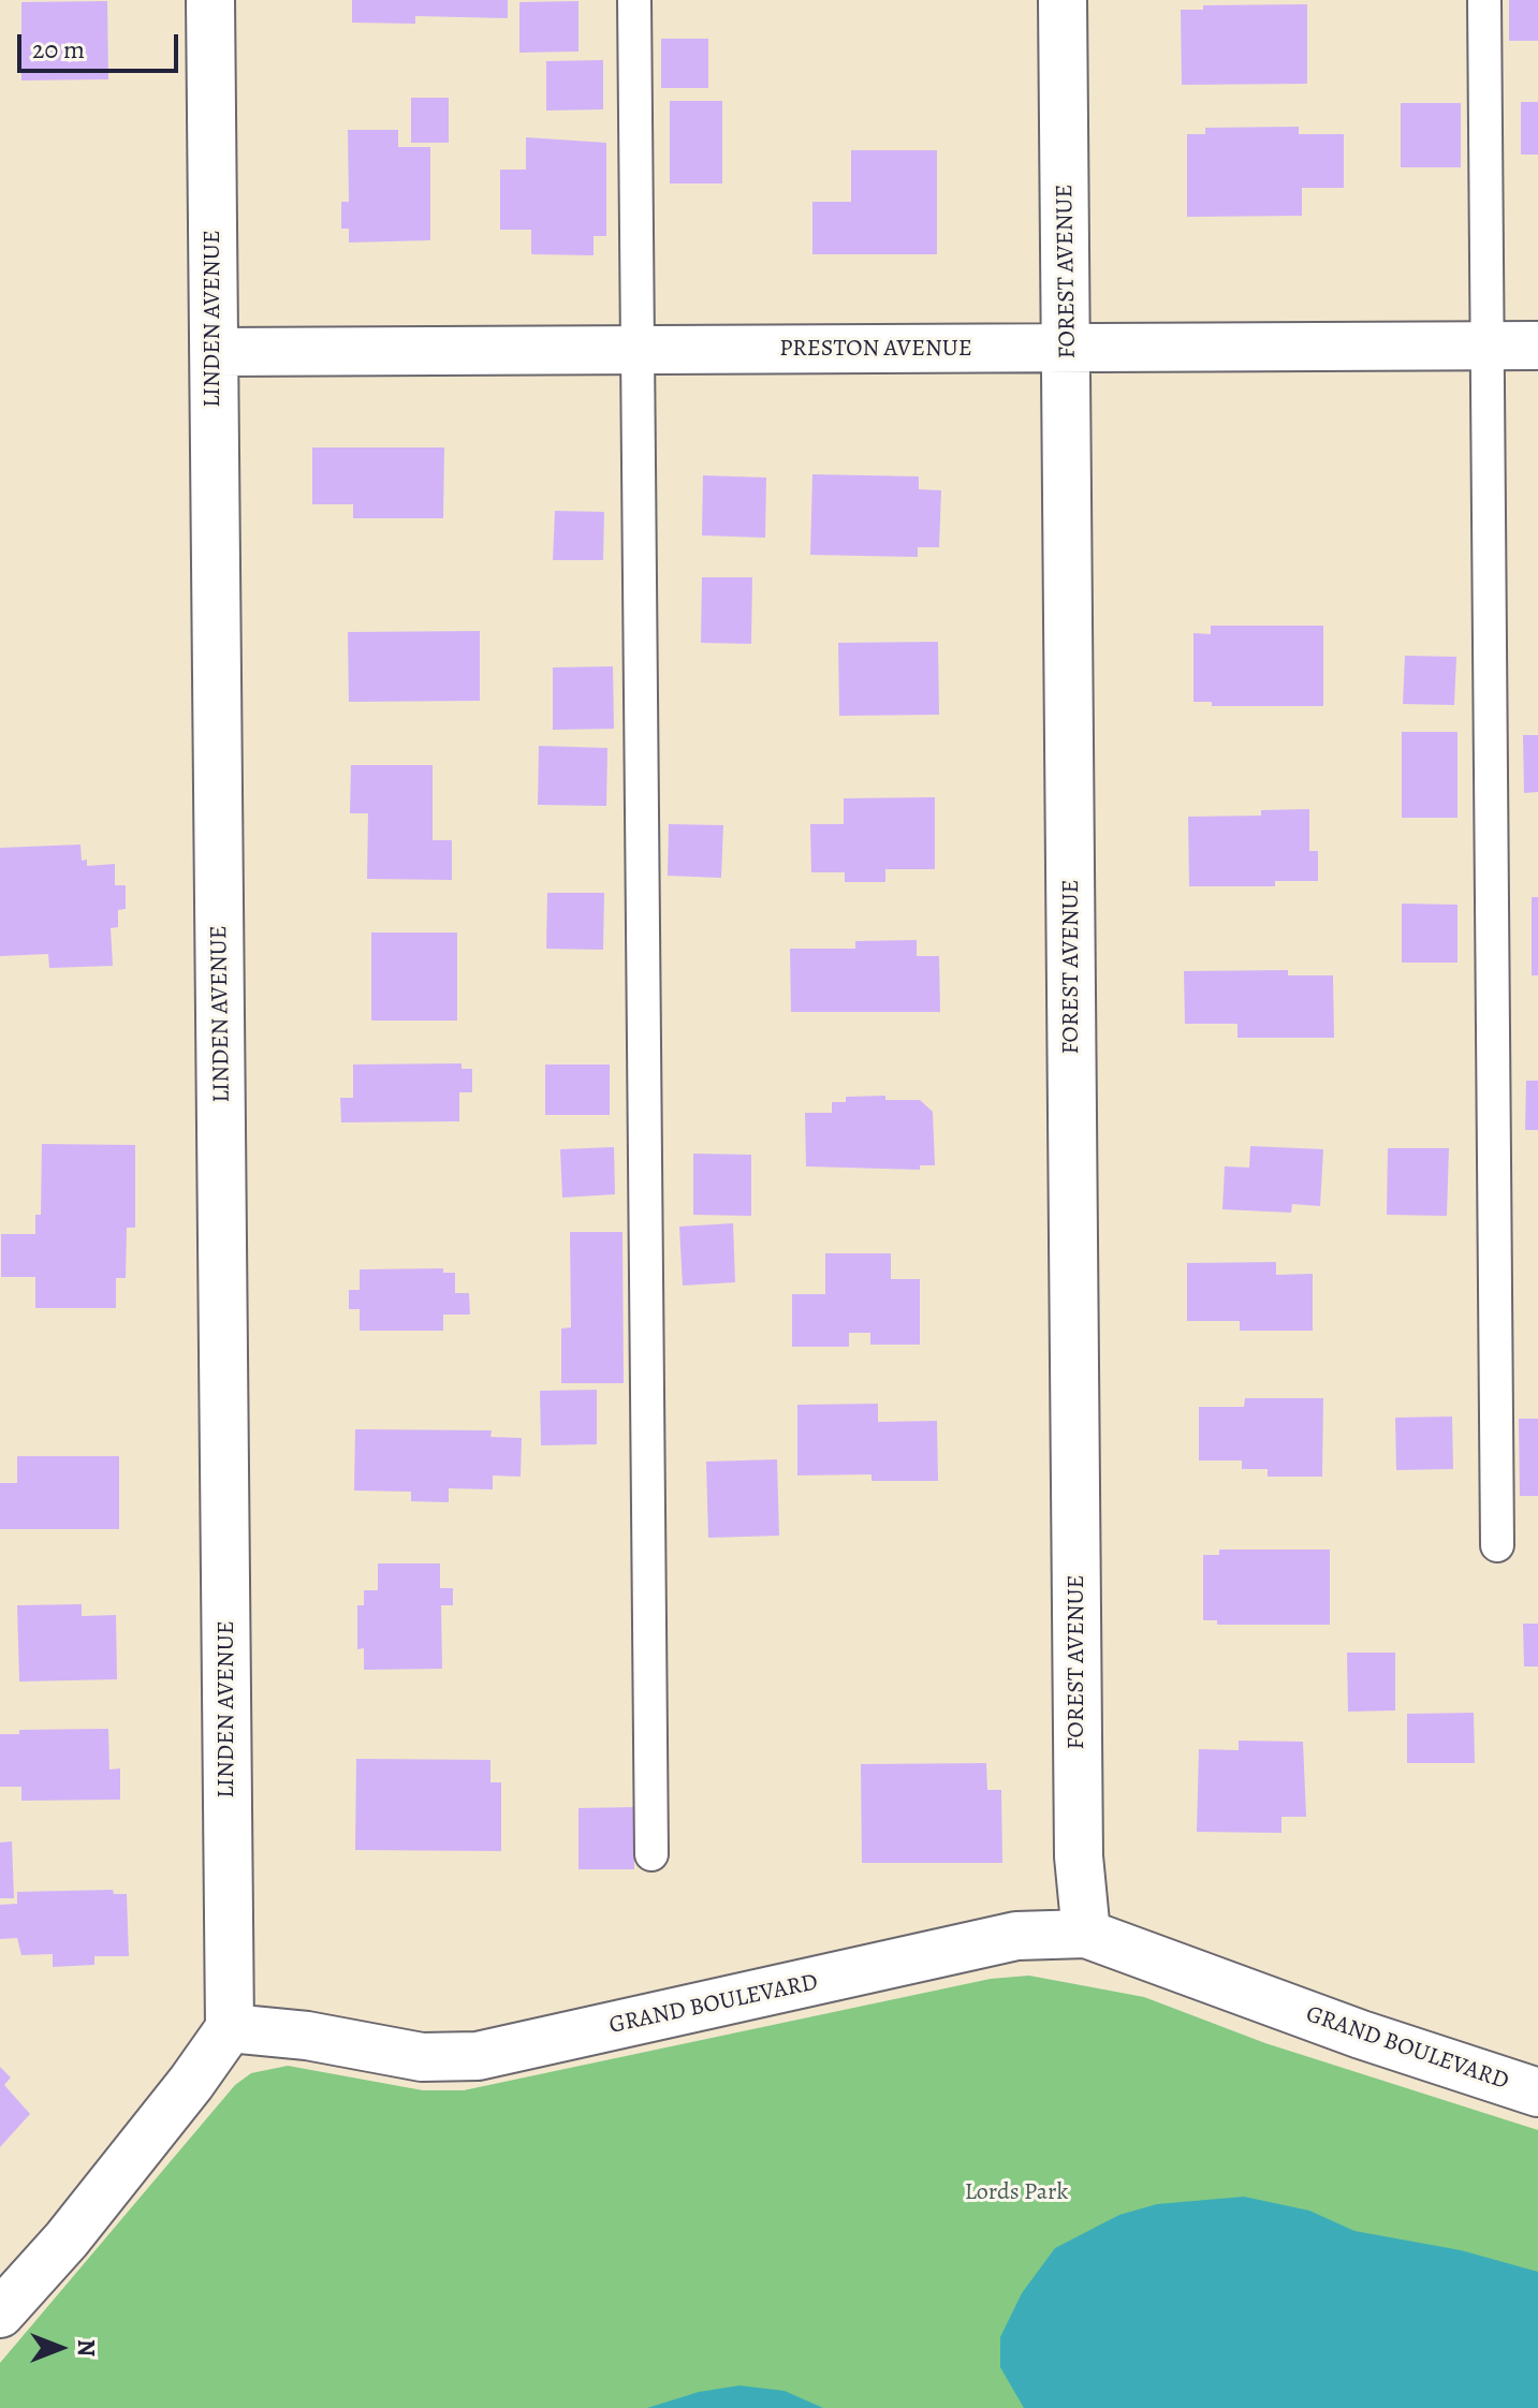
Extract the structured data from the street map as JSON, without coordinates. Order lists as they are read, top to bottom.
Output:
{
  "streets": {
    "street": [
      "FOREST AVENUE",
      "LINDEN AVENUE",
      "PRESTON AVENUE",
      "GRAND BOULEVARD"
    ]
  },
  "crossings": [
    ["FOREST AVENUE", "PRESTON AVENUE"],
    ["FOREST AVENUE", "GRAND BOULEVARD"],
    ["LINDEN AVENUE", "PRESTON AVENUE"],
    ["LINDEN AVENUE", "GRAND BOULEVARD"]
  ],
  "parks": ["Lords Park"],
  "scale_bar": "20 m",
  "north": "right"
}
